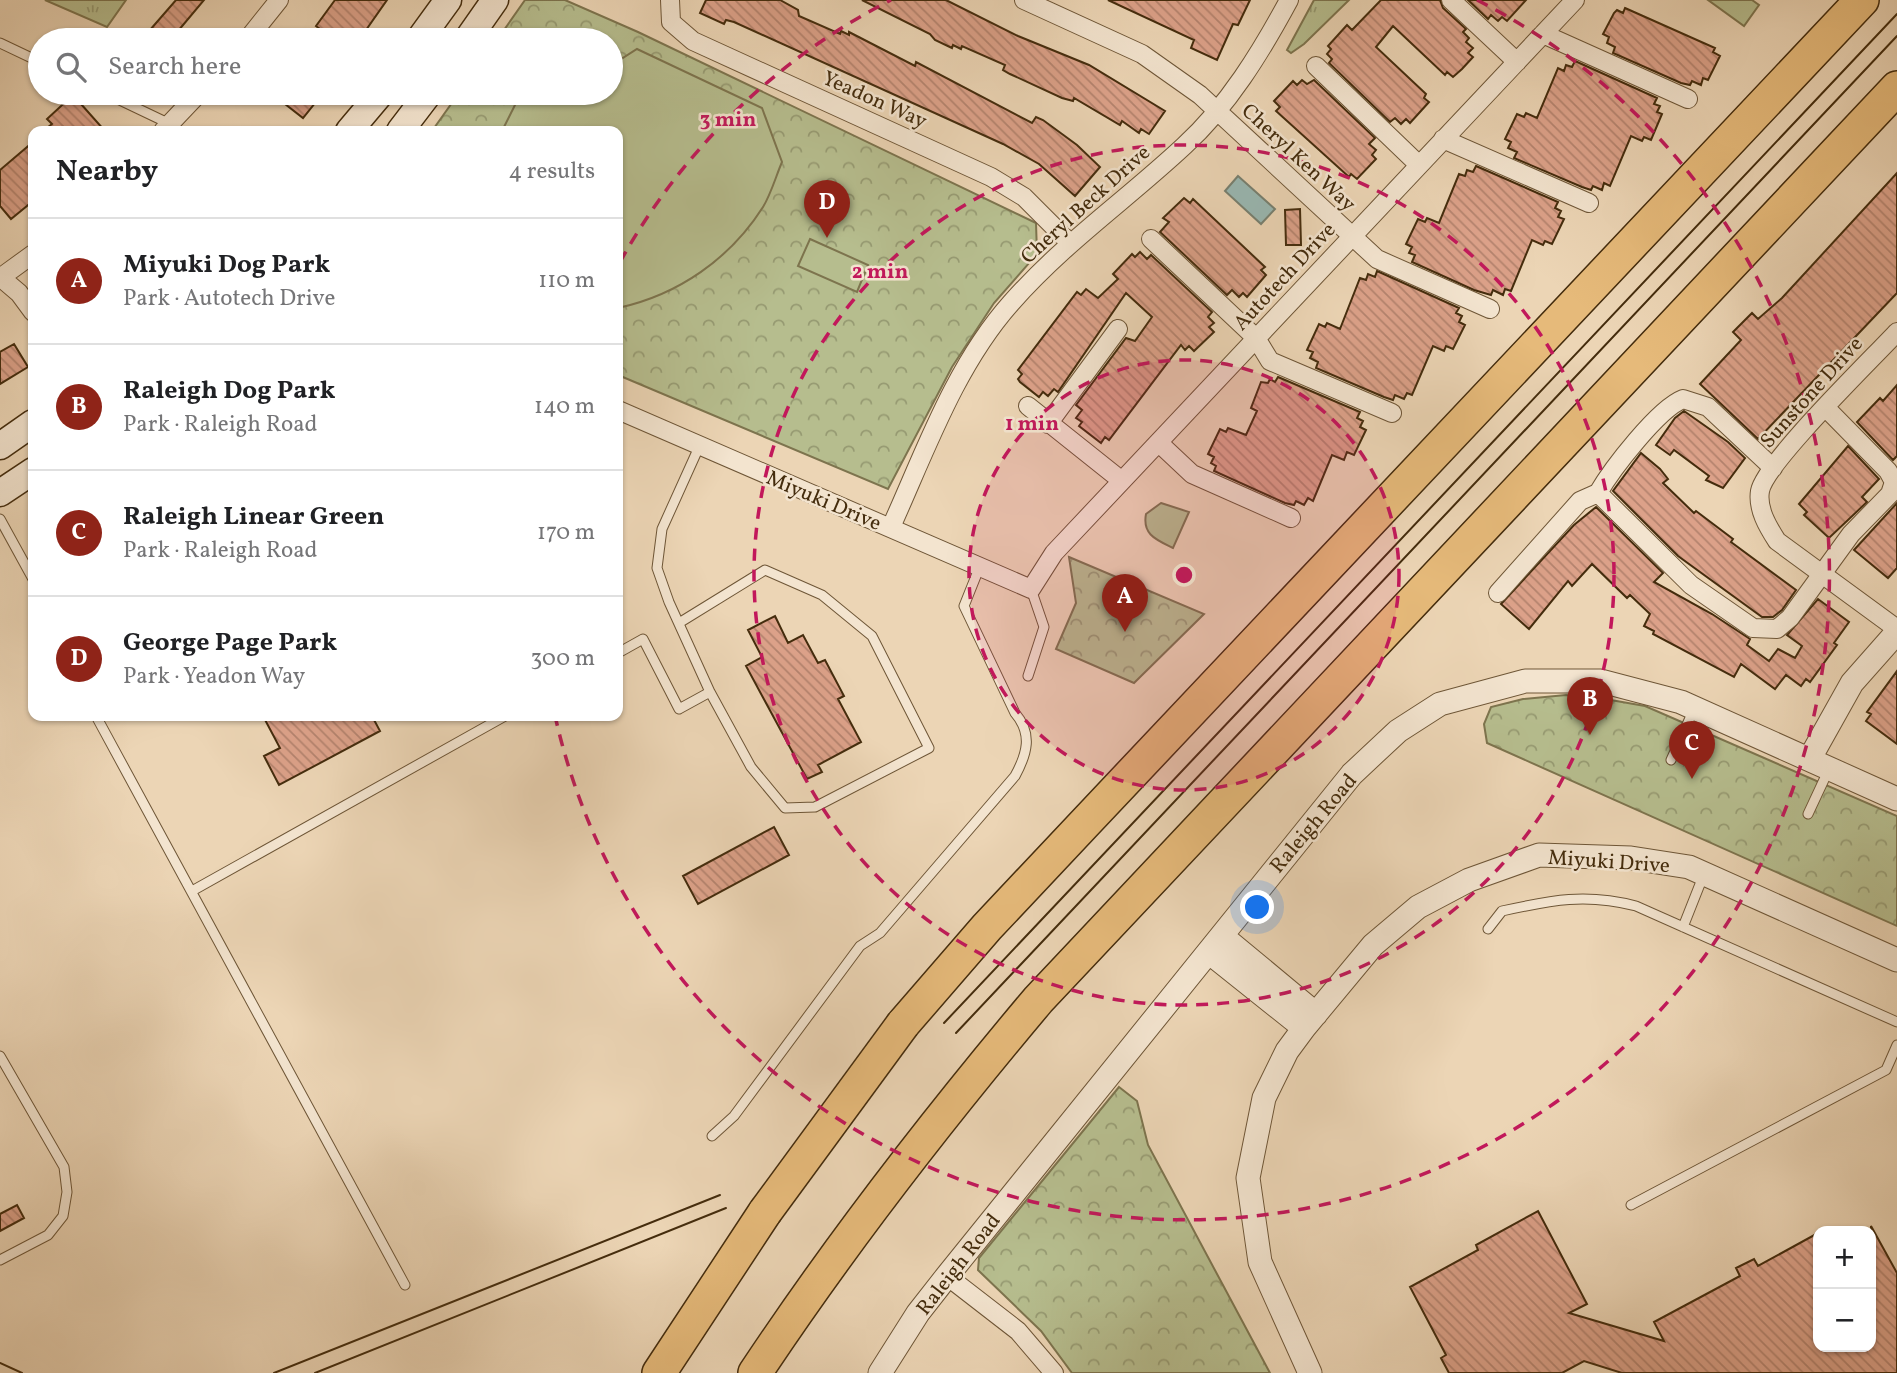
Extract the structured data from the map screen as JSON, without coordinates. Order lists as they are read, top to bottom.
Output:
{
  "streets": {
    "street": [
      "Yeadon Way",
      "Cheryl Ken Way",
      "Cheryl Beck Drive",
      "Autotech Drive",
      "Sunstone Drive",
      "Miyuki Drive",
      "Raleigh Road"
    ]
  },
  "crossings": [
    ["Yeadon Way", "Cheryl Beck Drive"],
    ["Cheryl Ken Way", "Cheryl Beck Drive"],
    ["Cheryl Ken Way", "Autotech Drive"],
    ["Cheryl Beck Drive", "Miyuki Drive"],
    ["Autotech Drive", "Miyuki Drive"]
  ],
  "page": {
    "search": "Search here",
    "heading": ["Nearby", "4 results"],
    "pins": [
      "D",
      "A",
      "B",
      "C"
    ],
    "list": [
      {
        "mark": "A",
        "name": "Miyuki Dog Park",
        "note": "Park · Autotech Drive",
        "value": "110 m"
      },
      {
        "mark": "B",
        "name": "Raleigh Dog Park",
        "note": "Park · Raleigh Road",
        "value": "140 m"
      },
      {
        "mark": "C",
        "name": "Raleigh Linear Green",
        "note": "Park · Raleigh Road",
        "value": "170 m"
      },
      {
        "mark": "D",
        "name": "George Page Park",
        "note": "Park · Yeadon Way",
        "value": "300 m"
      }
    ],
    "map_buttons": ["+", "−"]
  },
  "rings": ["3 min", "2 min", "1 min"]
}
